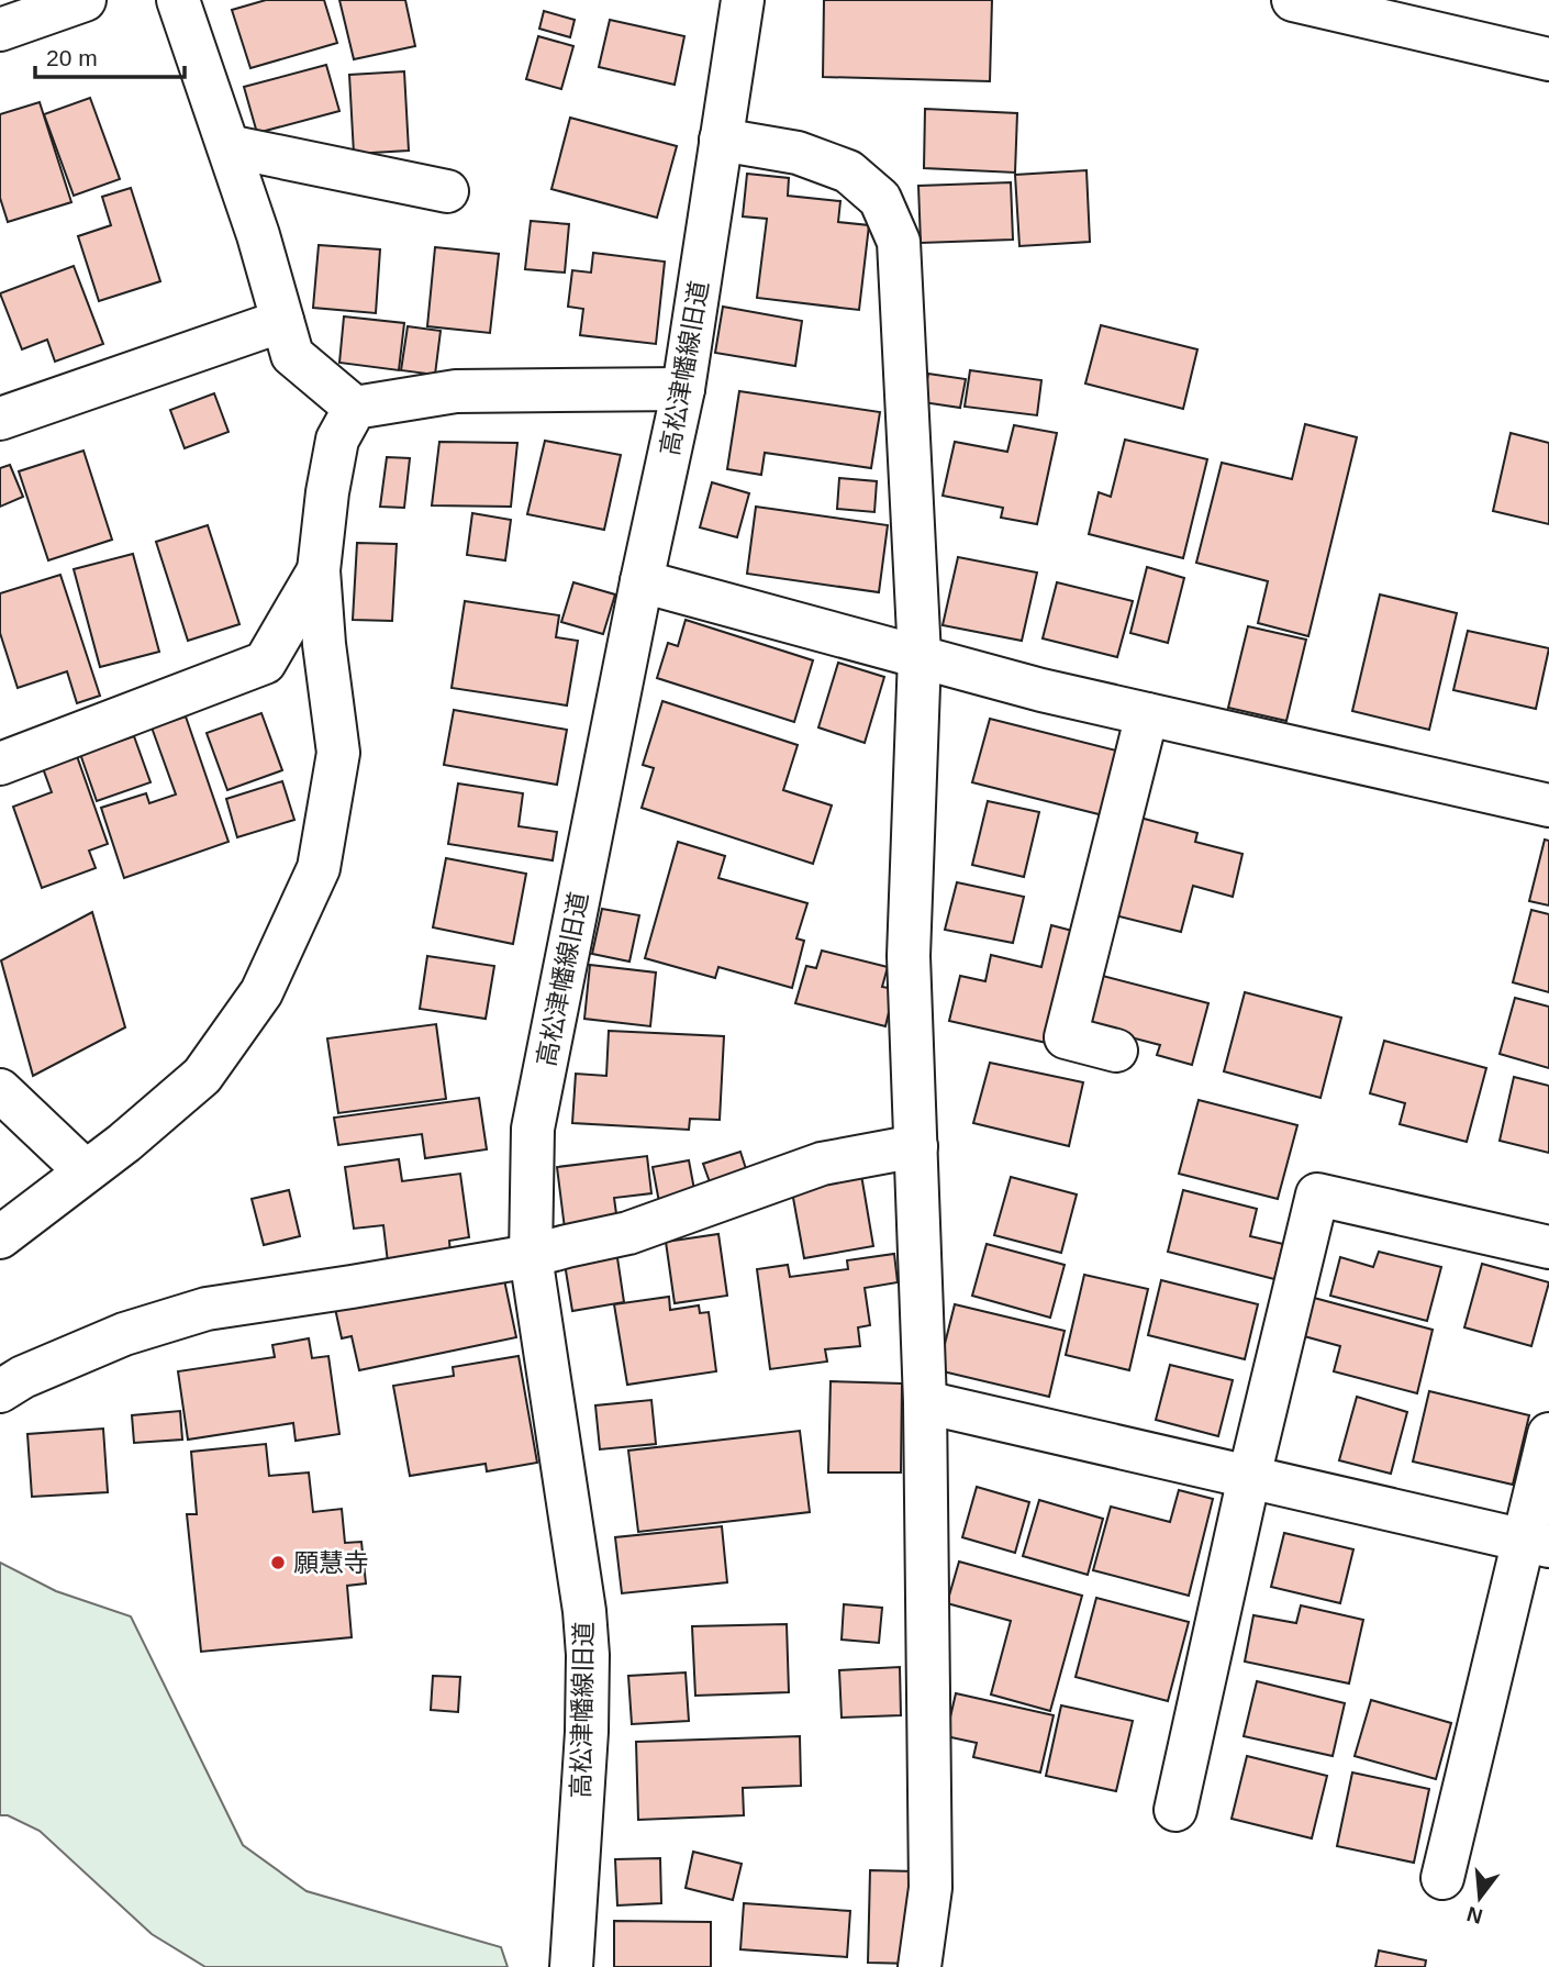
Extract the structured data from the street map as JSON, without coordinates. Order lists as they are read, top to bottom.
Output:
{
  "streets": {
    "street": ["高松津幡線旧道"]
  },
  "places": ["願慧寺"],
  "scale_bar": "20 m",
  "north": "bottom"
}
